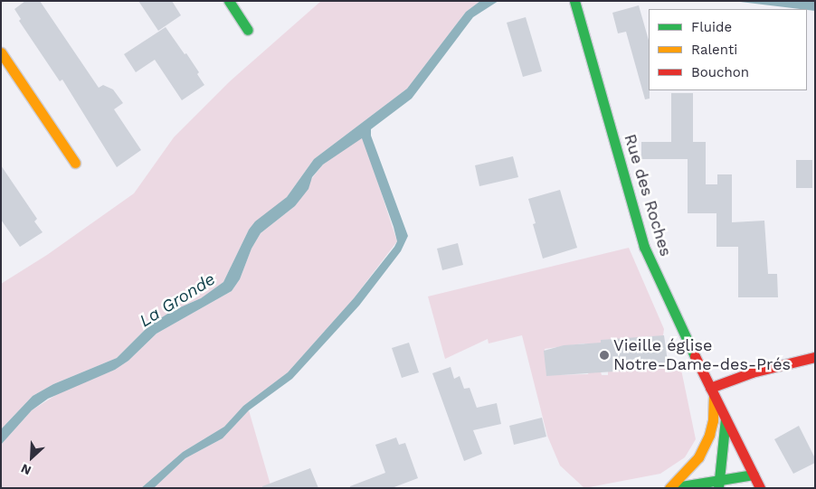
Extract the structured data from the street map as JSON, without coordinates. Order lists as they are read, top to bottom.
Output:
{
  "streets": {
    "street": ["Rue des Roches"]
  },
  "water": ["La Gronde"],
  "places": ["Vieille église Notre-Dame-des-Prés"],
  "legend": ["Fluide", "Ralenti", "Bouchon"],
  "north": "bottom left"
}
